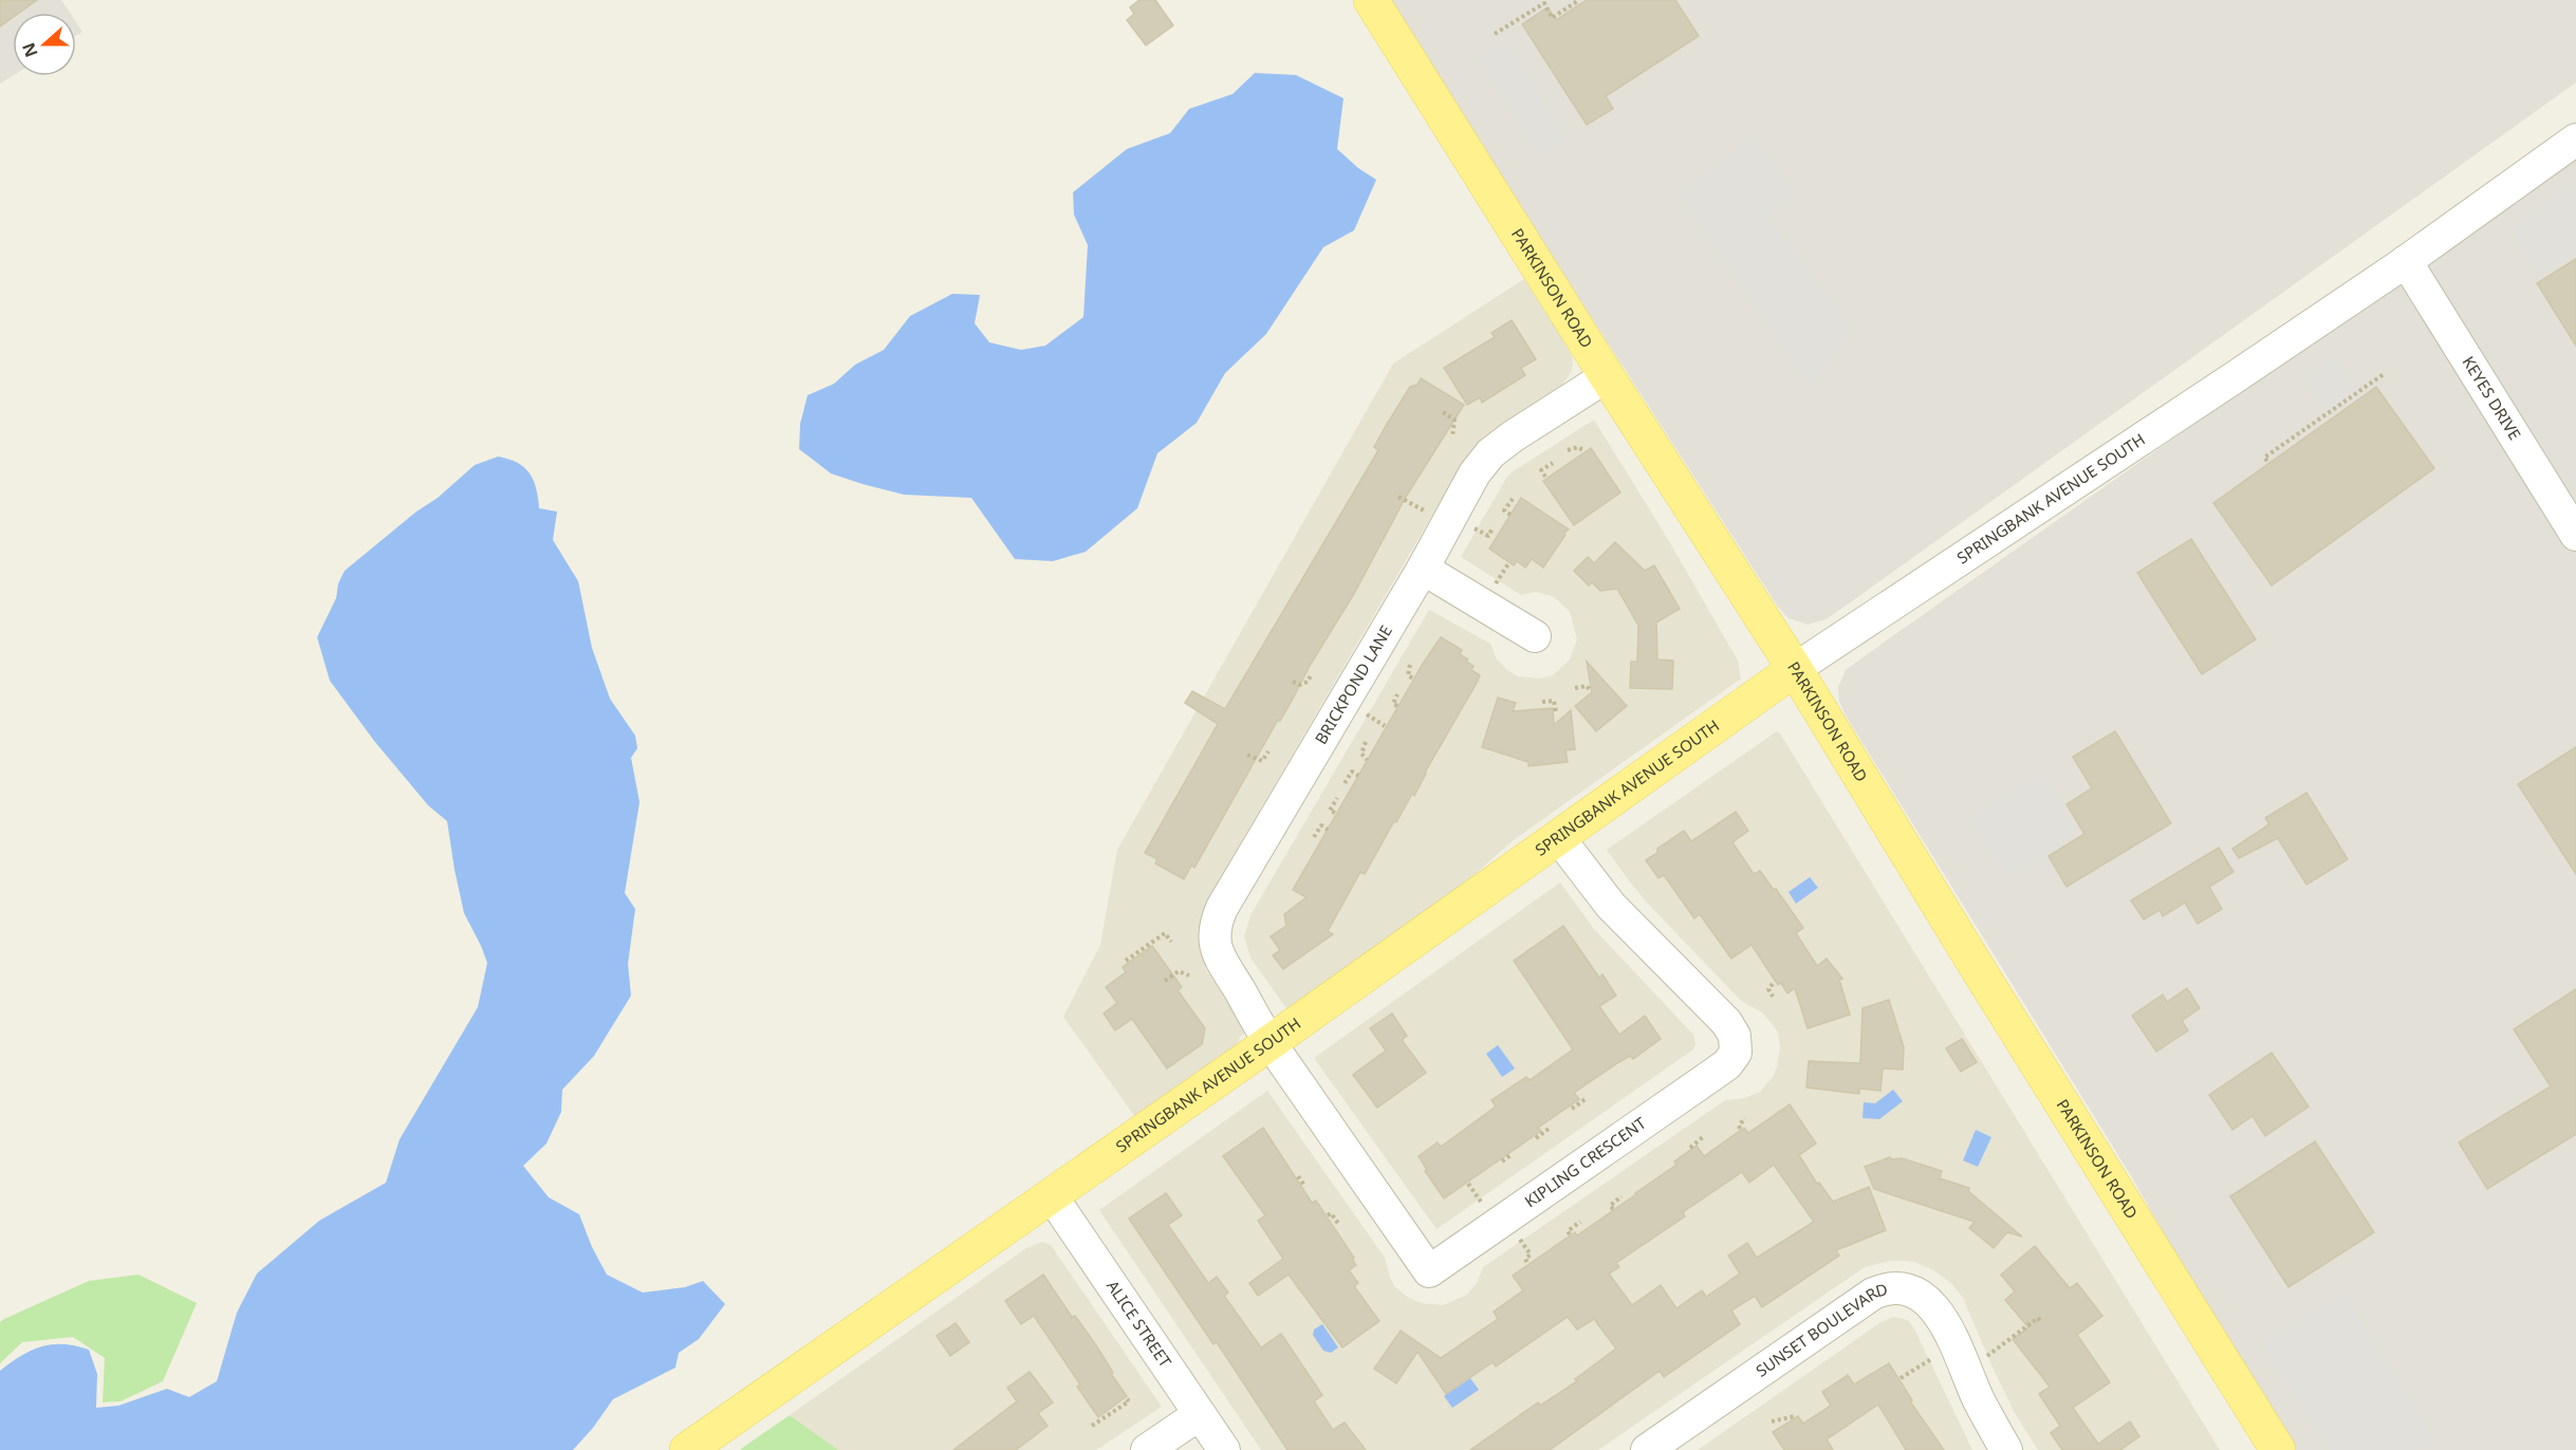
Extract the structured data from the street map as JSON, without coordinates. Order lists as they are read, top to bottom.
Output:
{
  "streets": {
    "main road": ["PARKINSON ROAD", "SPRINGBANK AVENUE SOUTH"],
    "street": [
      "KEYES DRIVE",
      "BRICKPOND LANE",
      "KIPLING CRESCENT",
      "ALICE STREET",
      "SUNSET BOULEVARD"
    ]
  },
  "crossings": [
    ["PARKINSON ROAD", "SPRINGBANK AVENUE SOUTH"],
    ["PARKINSON ROAD", "BRICKPOND LANE"],
    ["KEYES DRIVE", "SPRINGBANK AVENUE SOUTH"],
    ["SPRINGBANK AVENUE SOUTH", "BRICKPOND LANE"],
    ["SPRINGBANK AVENUE SOUTH", "KIPLING CRESCENT"],
    ["SPRINGBANK AVENUE SOUTH", "ALICE STREET"],
    ["BRICKPOND LANE", "KIPLING CRESCENT"]
  ],
  "north": "left"
}
